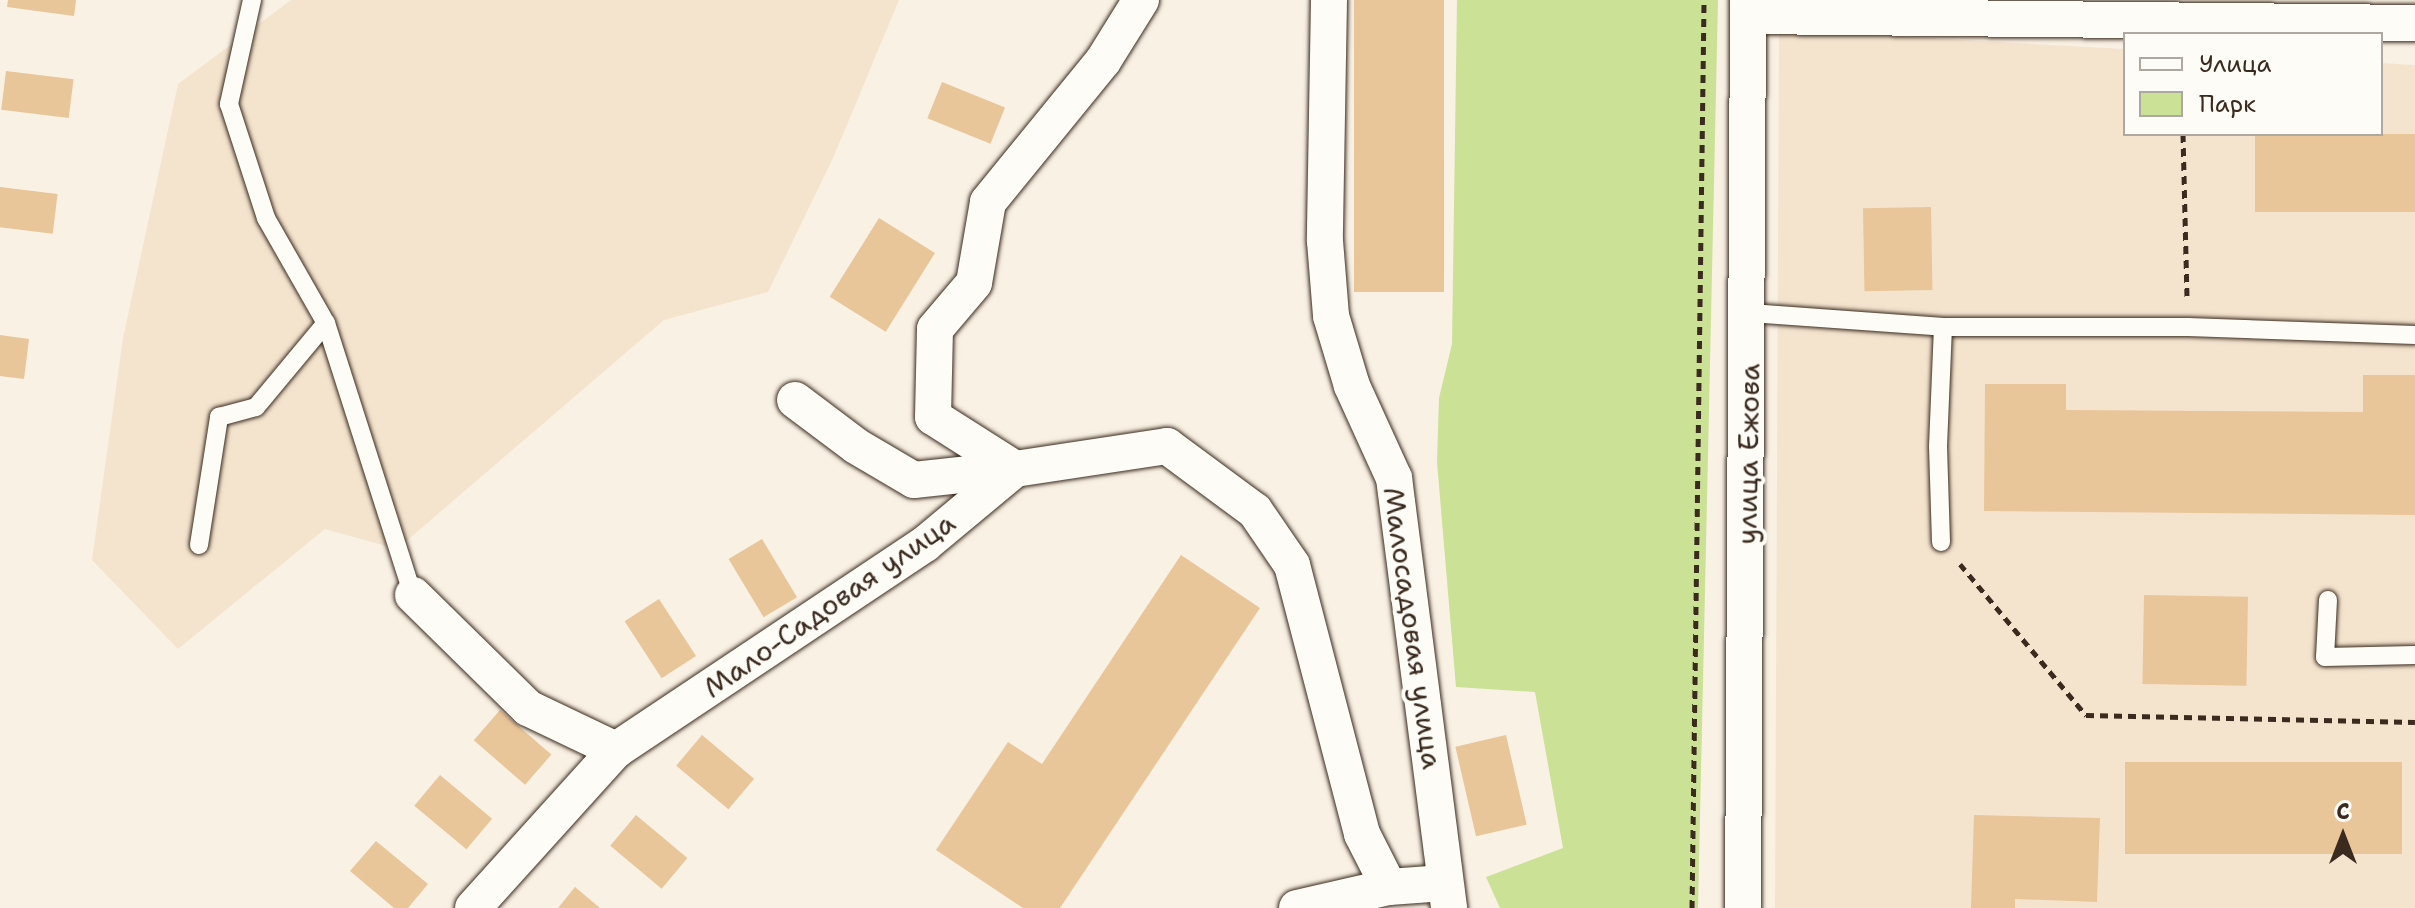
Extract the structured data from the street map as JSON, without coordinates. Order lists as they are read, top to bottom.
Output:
{
  "streets": {
    "street": ["улица Ежова", "Мало-Садовая улица", "Малосадовая улица"]
  },
  "legend": ["Улица", "Парк"],
  "north": "top"
}
